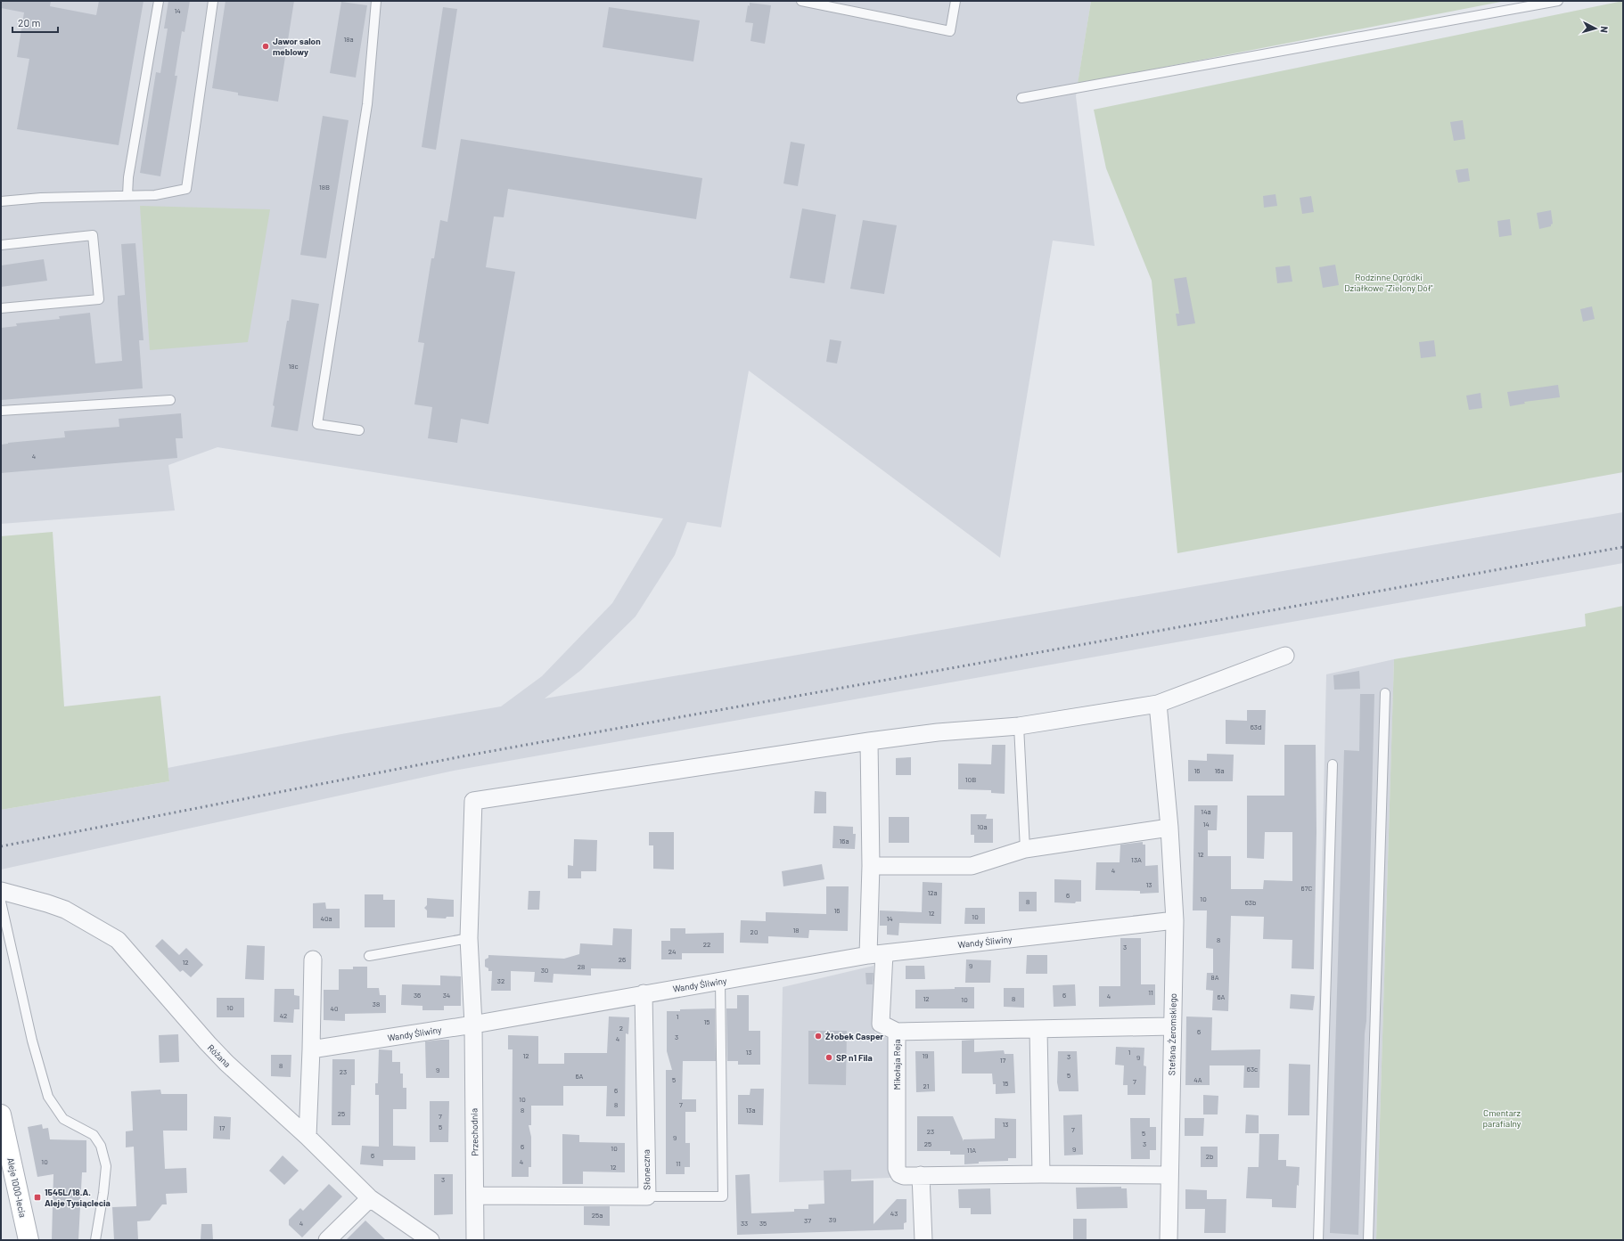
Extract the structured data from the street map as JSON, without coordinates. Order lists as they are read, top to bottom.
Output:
{
  "streets": {
    "street": [
      "Wandy Śliwiny",
      "Stefana Żeromskiego",
      "Różana",
      "Mikołaja Reja",
      "Przechodnia",
      "Słoneczna",
      "Aleje 1000-lecia"
    ]
  },
  "crossings": [
    ["Wandy Śliwiny", "Stefana Żeromskiego"],
    ["Wandy Śliwiny", "Przechodnia"],
    ["Wandy Śliwiny", "Słoneczna"],
    ["Stefana Żeromskiego", "Mikołaja Reja"],
    ["Przechodnia", "Słoneczna"]
  ],
  "parks": ["Rodzinne Ogródki Działkowe \"Zielony Dół\"", "Cmentarz parafialny"],
  "places": {
    "other": ["Jawor salon meblowy", "Żłobek Casper", "SP n1 Fila"],
    "transit": ["1545L/18.A. Aleje Tysiąclecia"]
  },
  "house_numbers": [
    "14",
    "18a",
    "18B",
    "18c",
    "4",
    "63d",
    "16",
    "16a",
    "10B",
    "14a",
    "14",
    "10a",
    "16a",
    "12",
    "13A",
    "4",
    "13",
    "67C",
    "12a",
    "6",
    "10",
    "8",
    "63b",
    "16",
    "12",
    "10",
    "40a",
    "14",
    "18",
    "20",
    "8",
    "22",
    "3",
    "24",
    "26",
    "12",
    "9",
    "28",
    "30",
    "8A",
    "32",
    "11",
    "36",
    "34",
    "6",
    "4",
    "6A",
    "12",
    "8",
    "10",
    "38",
    "10",
    "40",
    "42",
    "1",
    "15",
    "2",
    "6",
    "3",
    "4",
    "13",
    "1",
    "12",
    "19",
    "3",
    "9",
    "17",
    "8",
    "63c",
    "9",
    "23",
    "5",
    "6A",
    "5",
    "4A",
    "7",
    "15",
    "21",
    "6",
    "10",
    "8",
    "7",
    "8",
    "13a",
    "25",
    "7",
    "13",
    "5",
    "17",
    "7",
    "23",
    "5",
    "9",
    "25",
    "3",
    "6",
    "10",
    "9",
    "11A",
    "6",
    "2b",
    "10",
    "4",
    "11",
    "12",
    "3",
    "43",
    "25a",
    "39",
    "37",
    "4",
    "33",
    "35"
  ],
  "scale_bar": "20 m",
  "north": "right"
}
